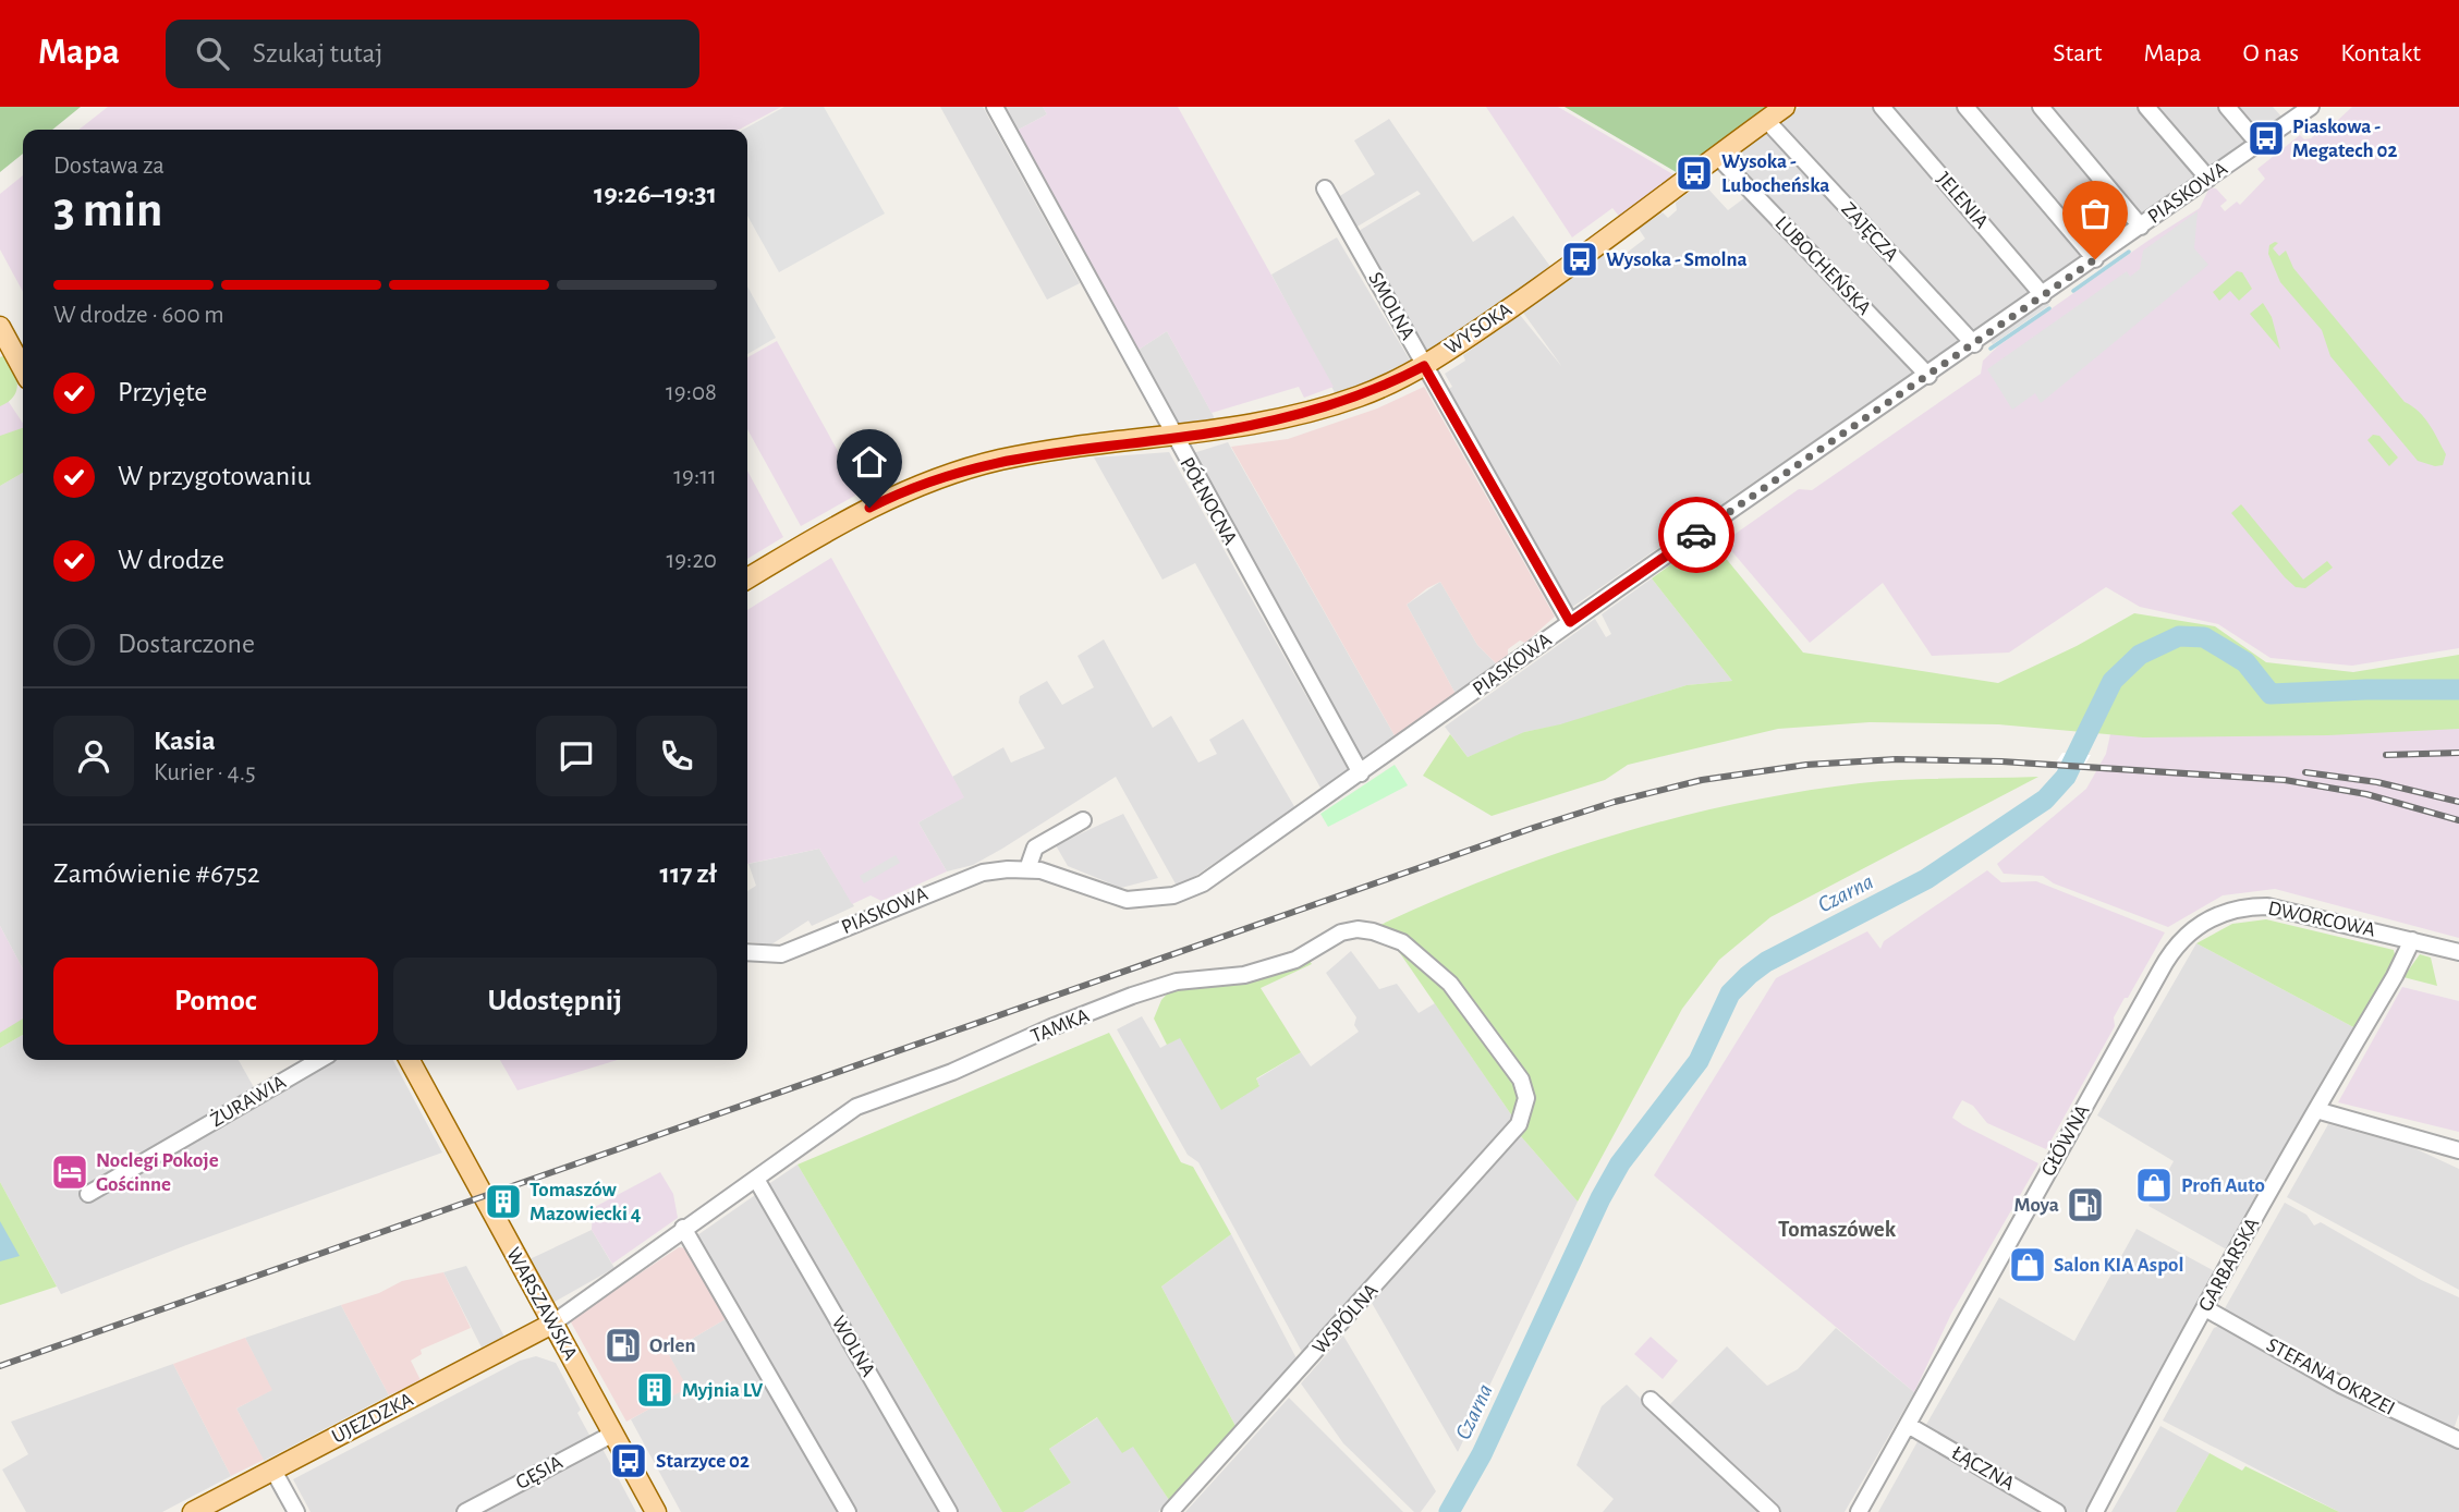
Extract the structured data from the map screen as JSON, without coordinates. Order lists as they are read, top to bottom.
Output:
{
  "streets": {
    "main road": ["WYSOKA", "WARSZAWSKA", "UJEZDZKA"],
    "street": [
      "PIASKOWA",
      "JELENIA",
      "ZAJĘCZA",
      "LUBOCHEŃSKA",
      "SMOLNA",
      "PÓŁNOCNA",
      "DWORCOWA",
      "TAMKA",
      "ŻURAWIA",
      "GŁÓWNA",
      "GARBARSKA",
      "WSPÓLNA",
      "WOLNA",
      "STEFANA OKRZEI",
      "ŁĄCZNA",
      "GĘSIA"
    ]
  },
  "crossings": [
    ["PIASKOWA", "JELENIA"],
    ["PIASKOWA", "ZAJĘCZA"],
    ["PIASKOWA", "LUBOCHEŃSKA"],
    ["PIASKOWA", "SMOLNA"],
    ["PIASKOWA", "PÓŁNOCNA"],
    ["ZAJĘCZA", "WYSOKA"],
    ["LUBOCHEŃSKA", "WYSOKA"],
    ["SMOLNA", "WYSOKA"],
    ["WYSOKA", "PÓŁNOCNA"],
    ["DWORCOWA", "GŁÓWNA"],
    ["DWORCOWA", "GARBARSKA"],
    ["TAMKA", "WARSZAWSKA"],
    ["TAMKA", "WSPÓLNA"],
    ["TAMKA", "WOLNA"],
    ["TAMKA", "UJEZDZKA"],
    ["GŁÓWNA", "ŁĄCZNA"],
    ["GARBARSKA", "STEFANA OKRZEI"],
    ["WARSZAWSKA", "UJEZDZKA"],
    ["WARSZAWSKA", "GĘSIA"]
  ],
  "districts": ["Tomaszówek"],
  "water": ["Czarna"],
  "places": {
    "bus stop": [
      "Piaskowa - Megatech 02",
      "Wysoka - Lubocheńska",
      "Wysoka - Smolna",
      "Starzyce 02"
    ],
    "hotel": ["Noclegi Pokoje Gościnne"],
    "shop": ["Profi Auto", "Salon KIA Aspol"],
    "building": ["Tomaszów Mazowiecki 4", "Myjnia LV"],
    "fuel station": ["Moya", "Orlen"]
  },
  "page": {
    "header": "Mapa",
    "search": "Szukaj tutaj",
    "nav": [
      "Start",
      "Mapa",
      "O nas",
      "Kontakt"
    ],
    "heading": ["3 min", "Dostawa za", "19:26–19:31"],
    "panel": [
      "Kasia",
      "Kurier · 4.5",
      "Zamówienie #6752",
      "117 zł"
    ],
    "bar": "W drodze · 600 m",
    "list": [
      ["Przyjęte", "19:08"],
      ["W przygotowaniu", "19:11"],
      ["W drodze", "19:20"],
      "Dostarczone"
    ],
    "buttons": ["Pomoc", "Udostępnij"]
  }
}
